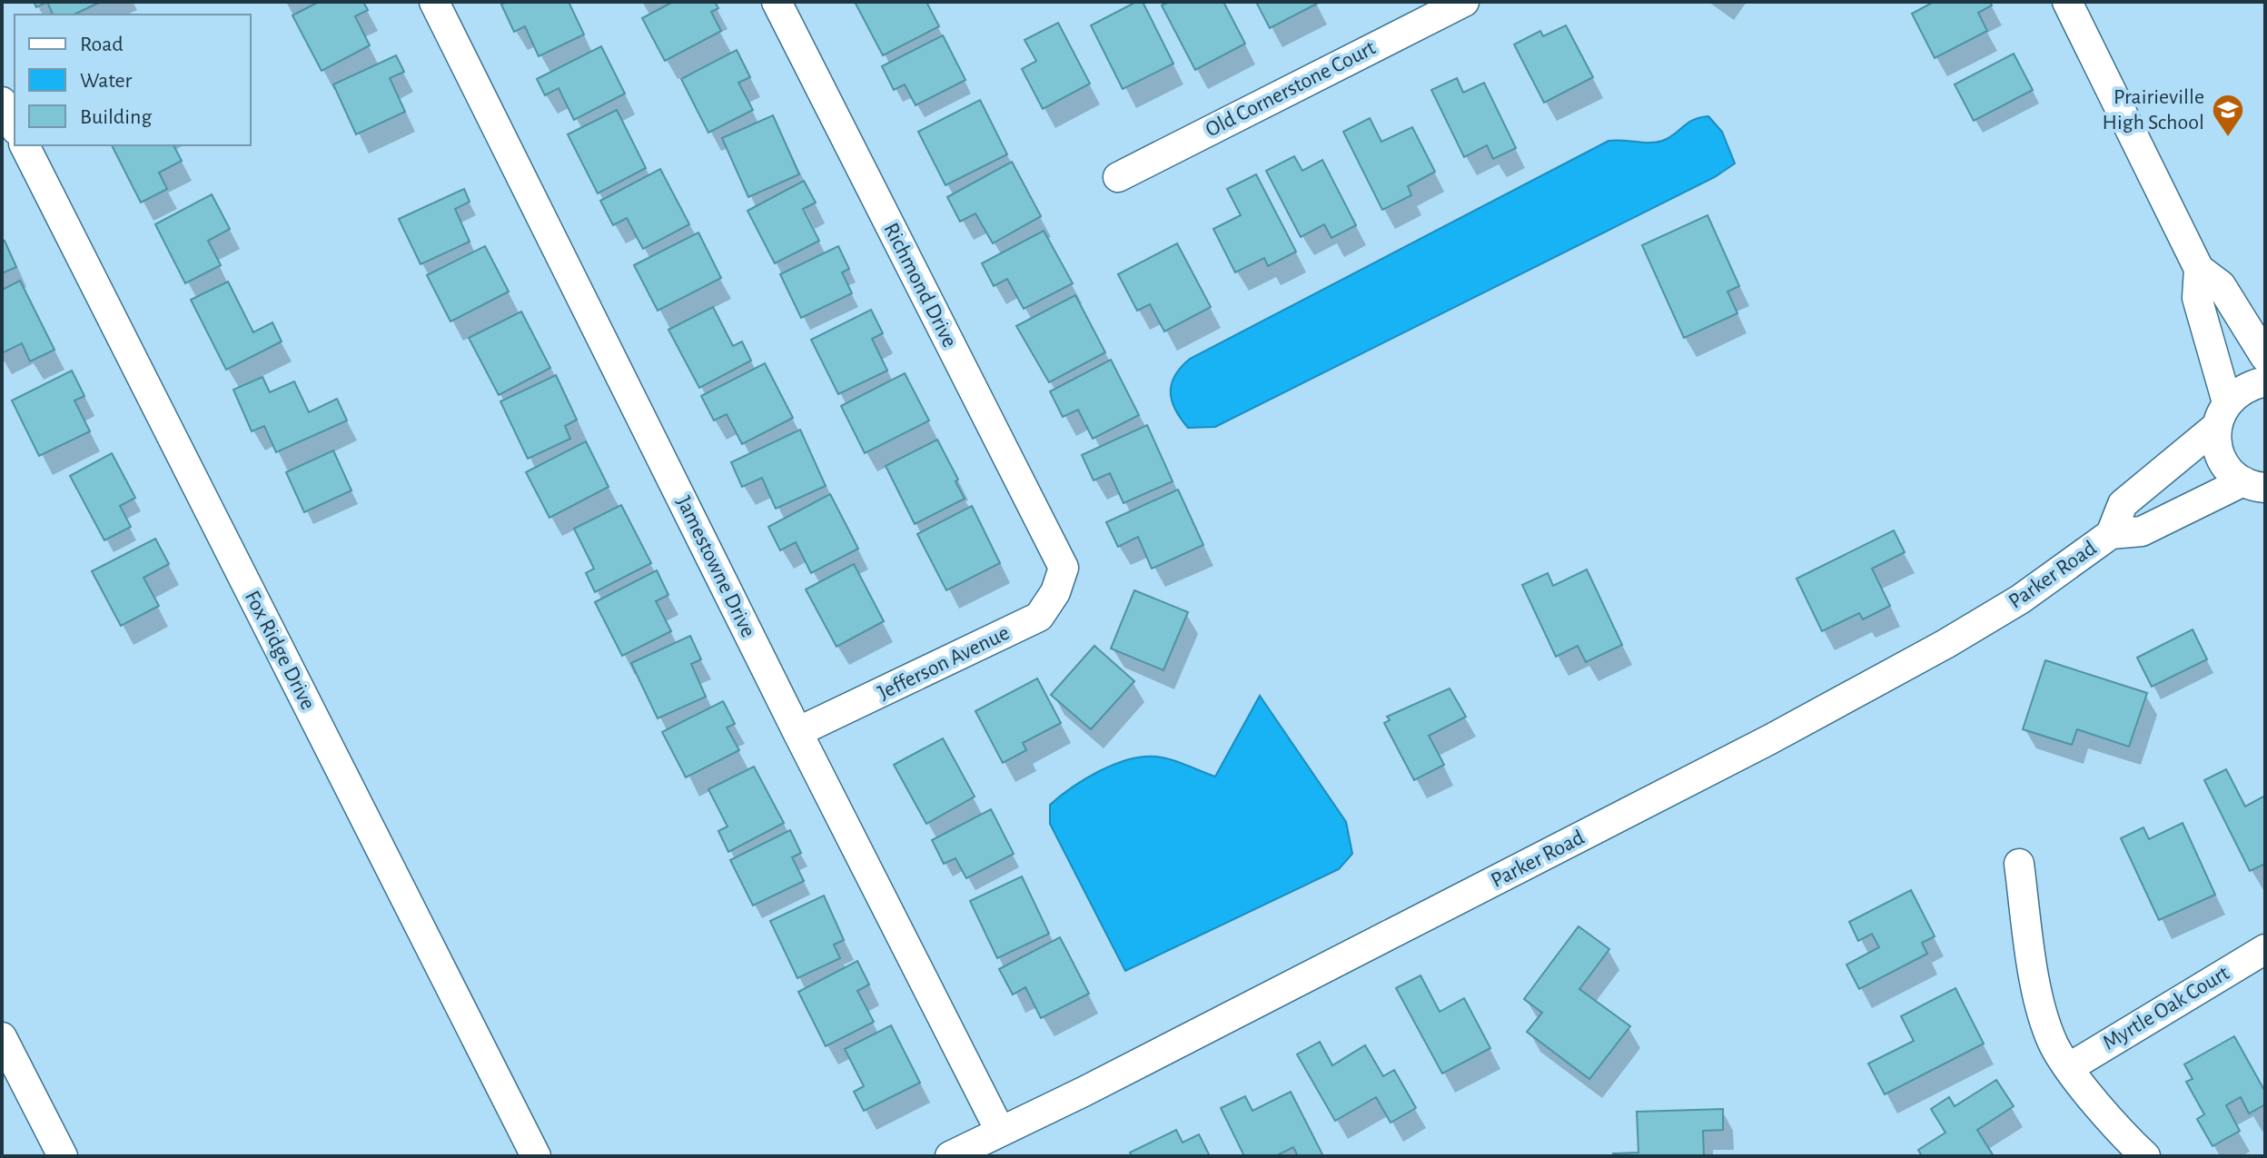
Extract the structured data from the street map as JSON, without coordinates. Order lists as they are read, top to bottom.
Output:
{
  "streets": {
    "street": [
      "Old Cornerstone Court",
      "Richmond Drive",
      "Jamestowne Drive",
      "Parker Road",
      "Fox Ridge Drive",
      "Jefferson Avenue",
      "Myrtle Oak Court"
    ]
  },
  "crossings": [
    ["Richmond Drive", "Jefferson Avenue"],
    ["Jamestowne Drive", "Parker Road"],
    ["Jamestowne Drive", "Jefferson Avenue"]
  ],
  "places": {
    "school or university": ["Prairieville High School"]
  },
  "legend": ["Road", "Water", "Building"]
}
